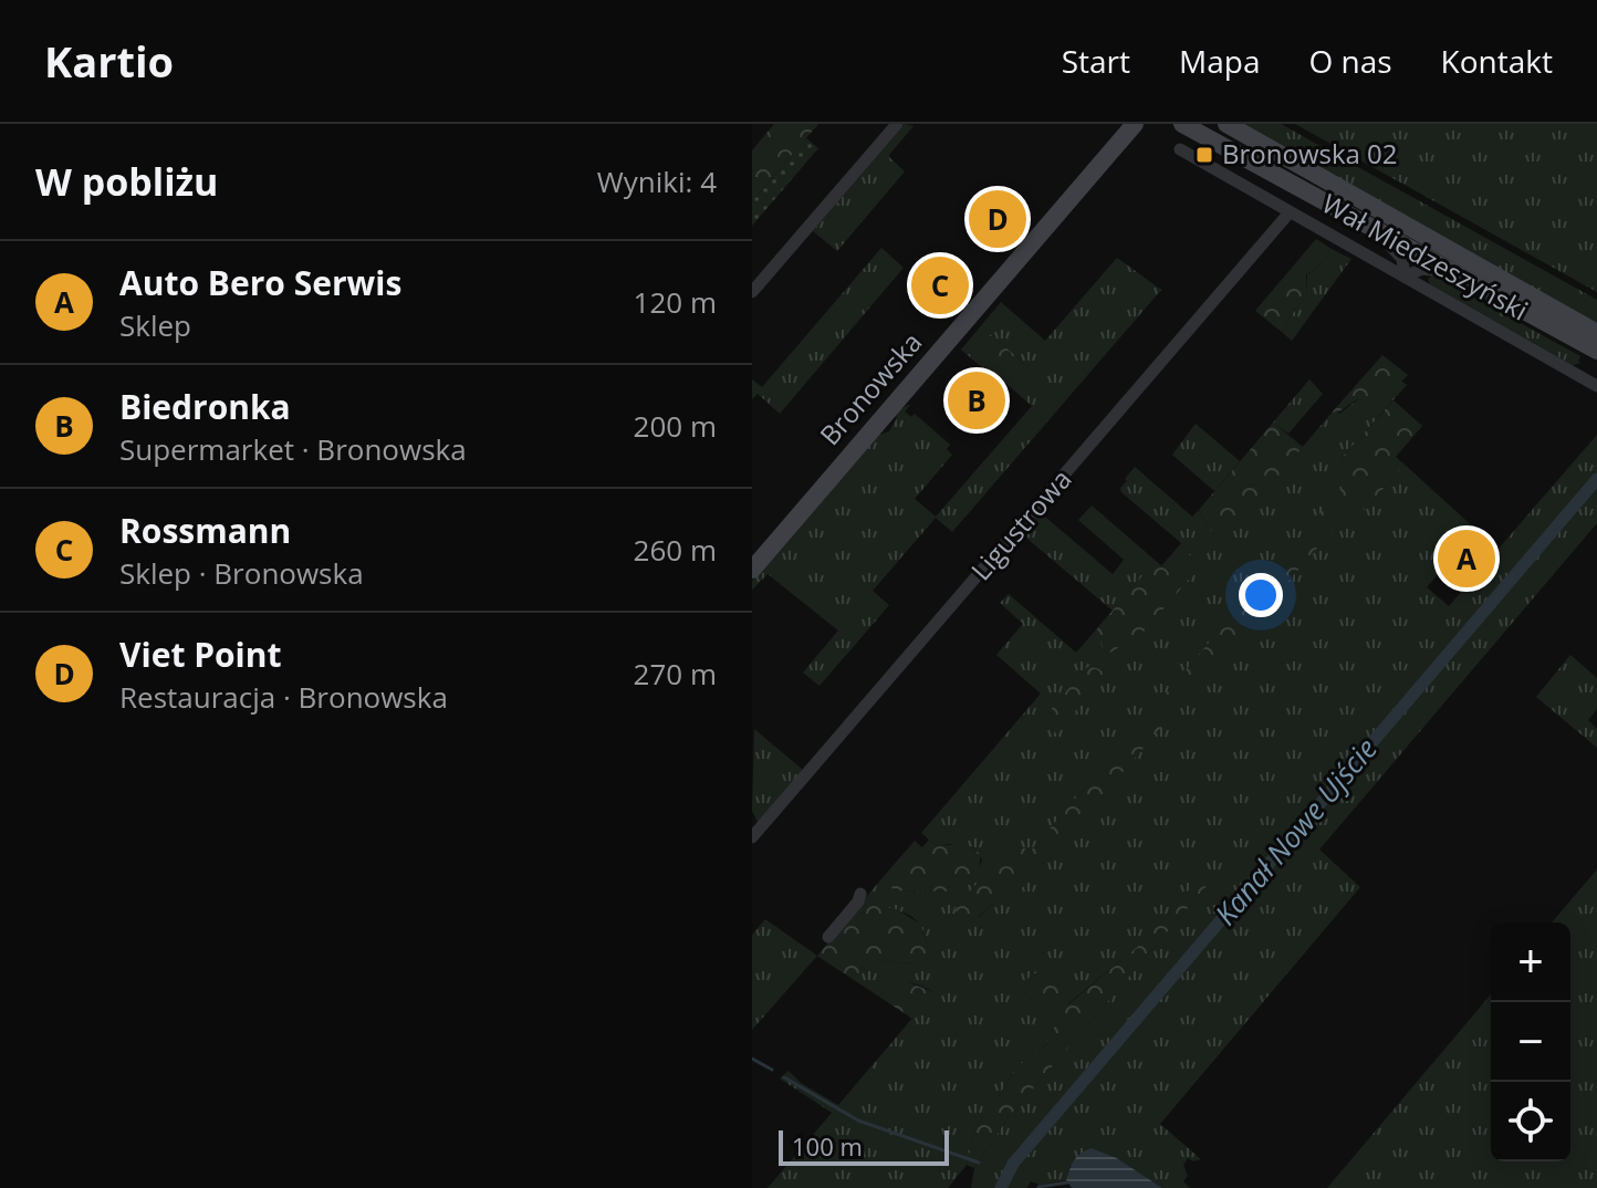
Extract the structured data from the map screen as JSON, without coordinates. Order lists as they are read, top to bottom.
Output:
{
  "streets": {
    "main road": ["Wał Miedzeszyński", "Bronowska"],
    "street": ["Ligustrowa"]
  },
  "crossings": [
    ["Wał Miedzeszyński", "Ligustrowa"]
  ],
  "water": ["Kanał Nowe Ujście"],
  "places": {
    "transit": ["Bronowska 02"]
  },
  "scale_bar": "100 m",
  "page": {
    "header": "Kartio",
    "nav": [
      "Start",
      "Mapa",
      "O nas",
      "Kontakt"
    ],
    "heading": ["W pobliżu", "Wyniki: 4"],
    "pins": [
      "D",
      "C",
      "B",
      "A"
    ],
    "list": [
      {
        "mark": "A",
        "name": "Auto Bero Serwis",
        "note": "Sklep",
        "value": "120 m"
      },
      {
        "mark": "B",
        "name": "Biedronka",
        "note": "Supermarket · Bronowska",
        "value": "200 m"
      },
      {
        "mark": "C",
        "name": "Rossmann",
        "note": "Sklep · Bronowska",
        "value": "260 m"
      },
      {
        "mark": "D",
        "name": "Viet Point",
        "note": "Restauracja · Bronowska",
        "value": "270 m"
      }
    ],
    "map_buttons": ["+", "−"],
    "scale": "100 m"
  }
}
